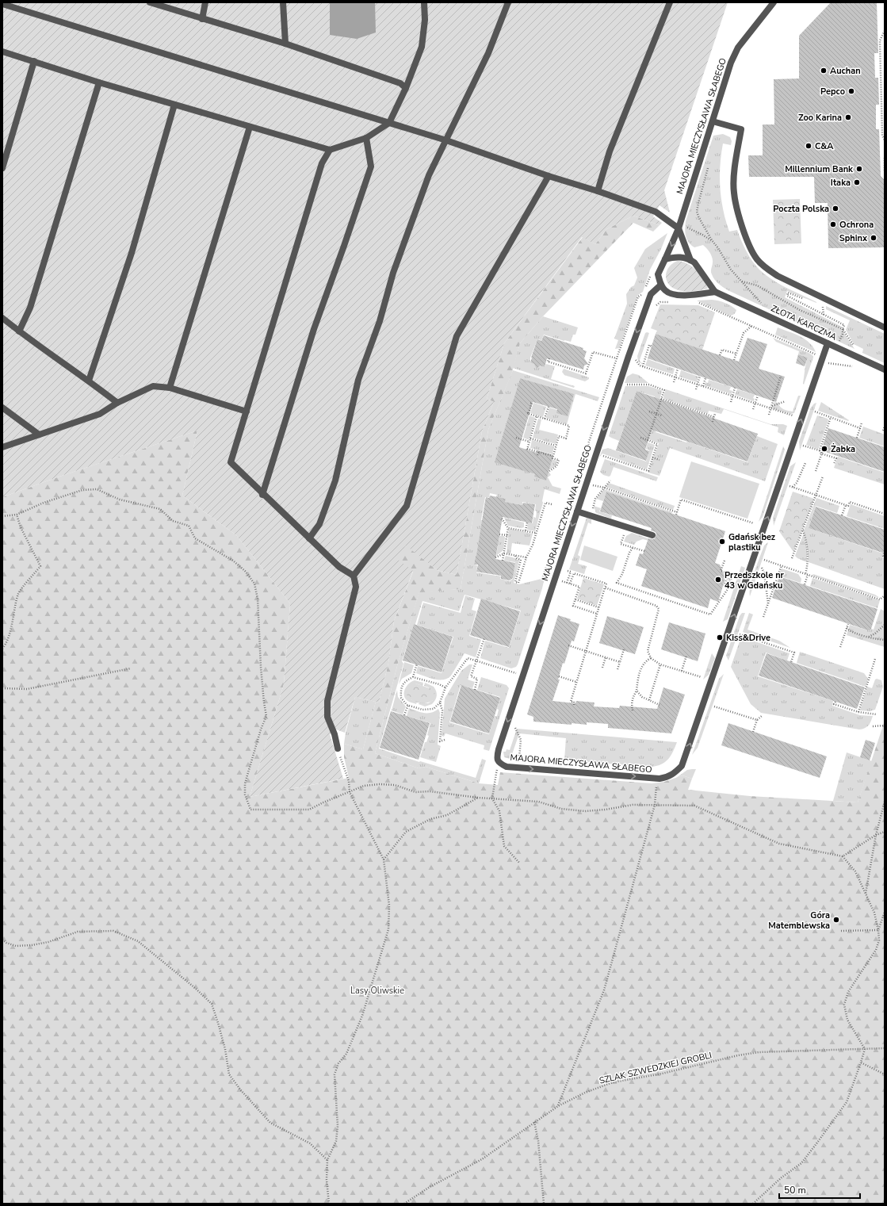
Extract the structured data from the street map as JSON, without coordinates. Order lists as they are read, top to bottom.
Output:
{
  "streets": {
    "street": ["MAJORA MIECZYSŁAWA SŁABEGO", "ZŁOTA KARCZMA"],
    "path": ["SZLAK SZWEDZKIEJ GROBLI"]
  },
  "crossings": [
    ["MAJORA MIECZYSŁAWA SŁABEGO", "ZŁOTA KARCZMA"]
  ],
  "parks": ["Lasy Oliwskie"],
  "places": [
    "Auchan",
    "Pepco",
    "Zoo Karina",
    "C&A",
    "Millennium Bank",
    "Itaka",
    "Poczta Polska",
    "Ochrona",
    "Sphinx",
    "Żabka",
    "Gdańsk bez plastiku",
    "Przedszkole nr 43 w Gdańsku",
    "Kiss&Drive",
    "Góra Matemblewska"
  ],
  "scale_bar": "50 m"
}
